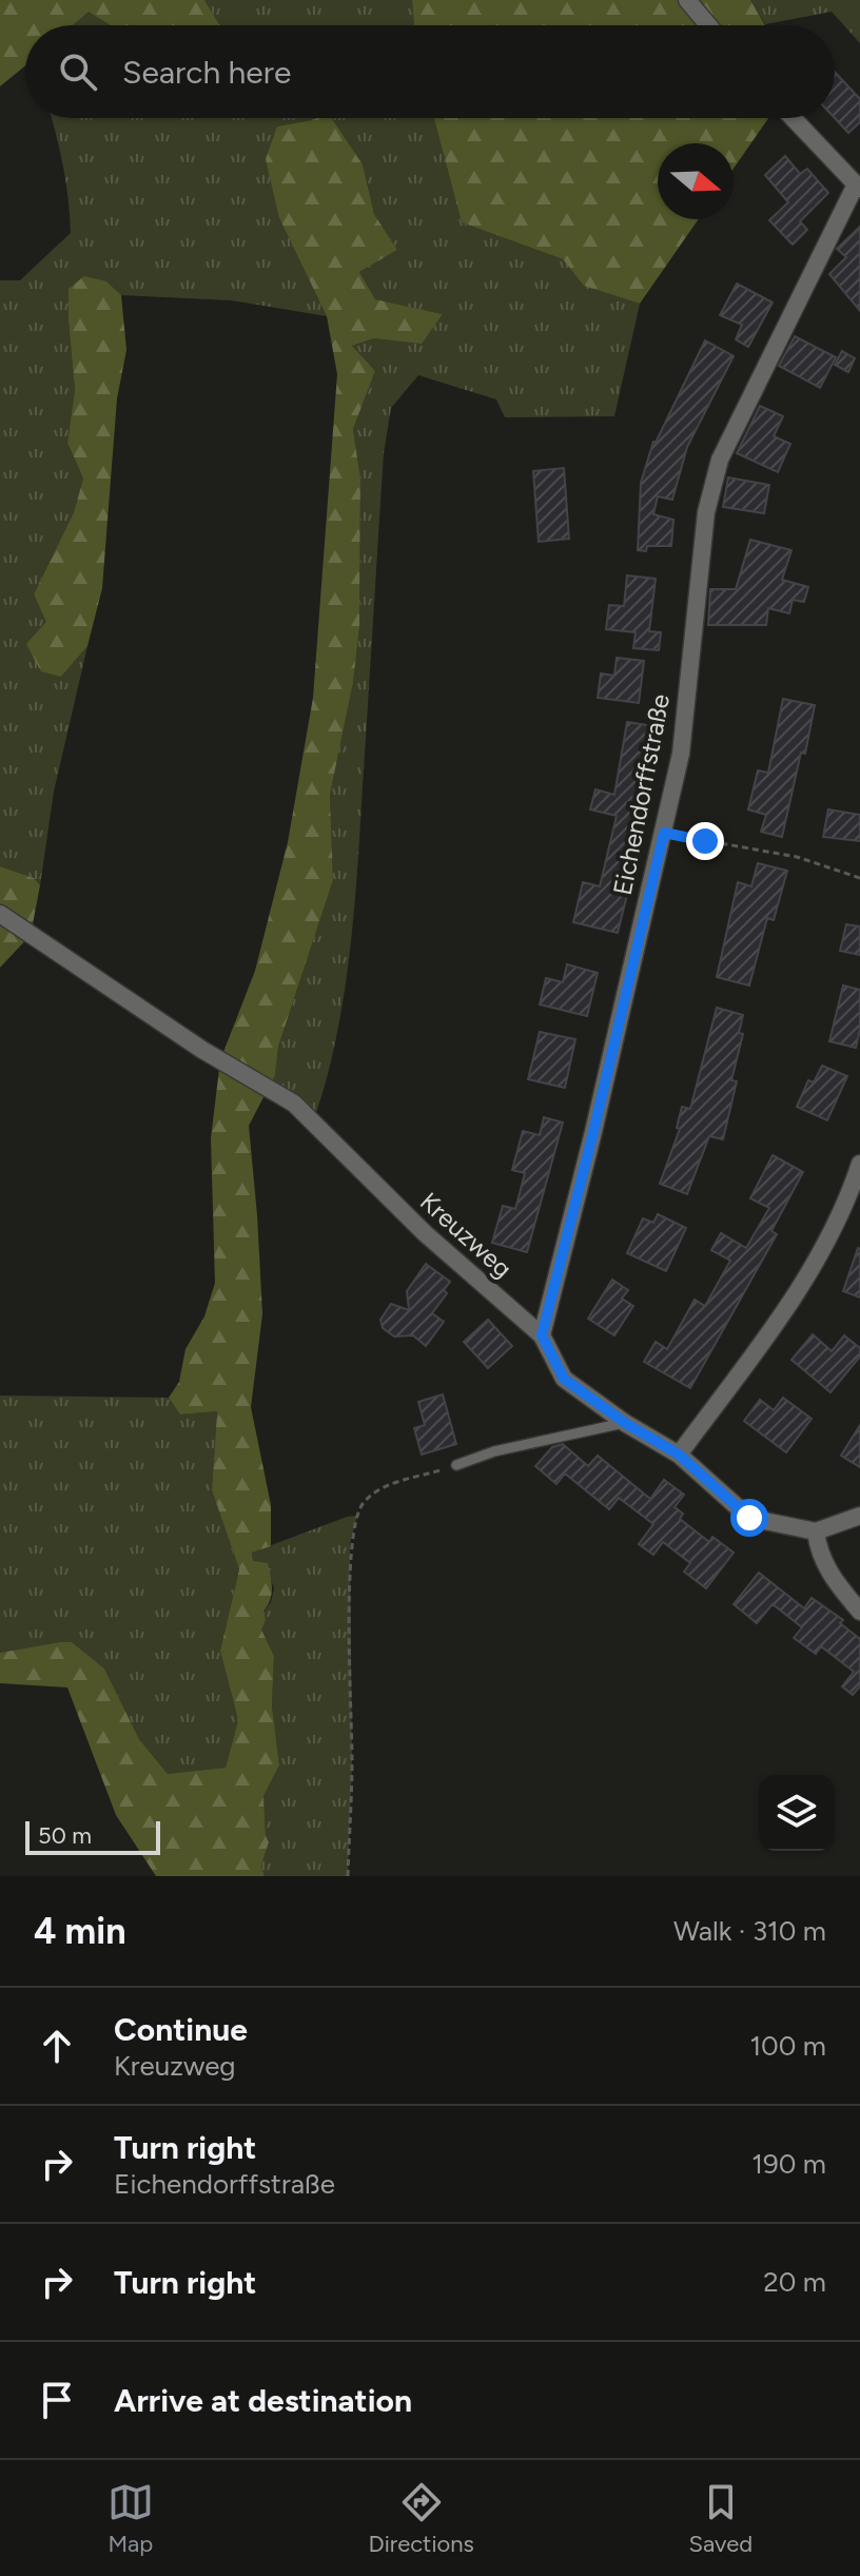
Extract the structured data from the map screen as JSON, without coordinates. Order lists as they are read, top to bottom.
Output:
{
  "streets": {
    "street": ["Eichendorffstraße", "Kreuzweg"]
  },
  "crossings": [
    ["Eichendorffstraße", "Kreuzweg"]
  ],
  "scale_bar": "50 m",
  "north": "right",
  "page": {
    "search": "Search here",
    "scale": "50 m",
    "heading": ["4 min", "Walk · 310 m"],
    "list": [
      ["Continue", "Kreuzweg", "100 m"],
      ["Turn right", "Eichendorffstraße", "190 m"],
      ["Turn right", "20 m"],
      "Arrive at destination"
    ],
    "nav": ["Map", "Directions", "Saved"]
  }
}
